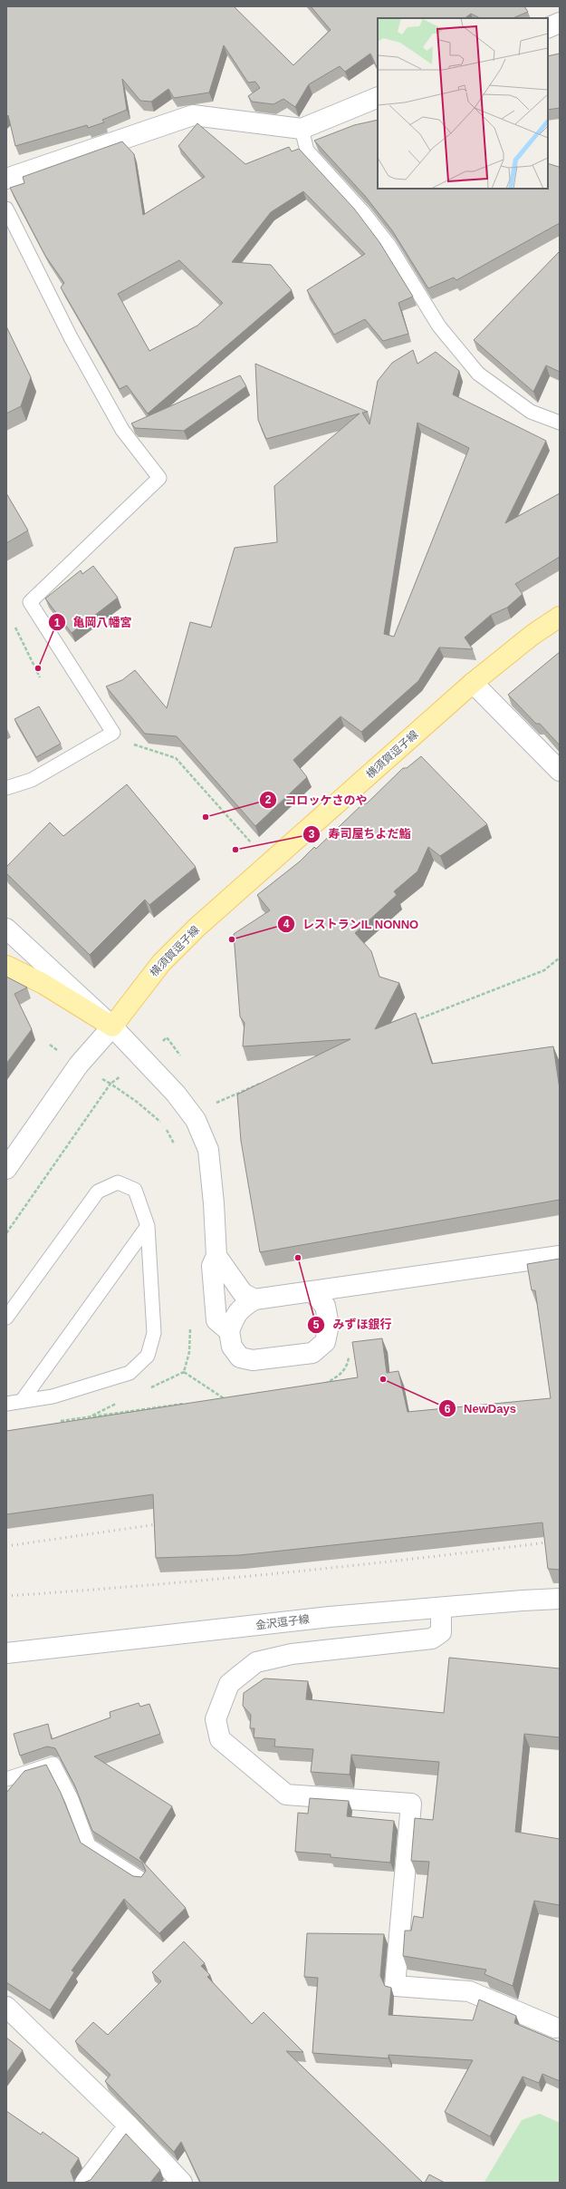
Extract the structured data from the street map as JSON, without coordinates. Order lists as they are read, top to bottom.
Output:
{
  "streets": {
    "main road": ["横須賀逗子線"],
    "street": ["金沢逗子線"]
  },
  "places": [
    "亀岡八幡宮",
    "コロッケさのや",
    "寿司屋ちよだ鮨",
    "レストランIL NONNO",
    "みずほ銀行",
    "NewDays"
  ]
}
